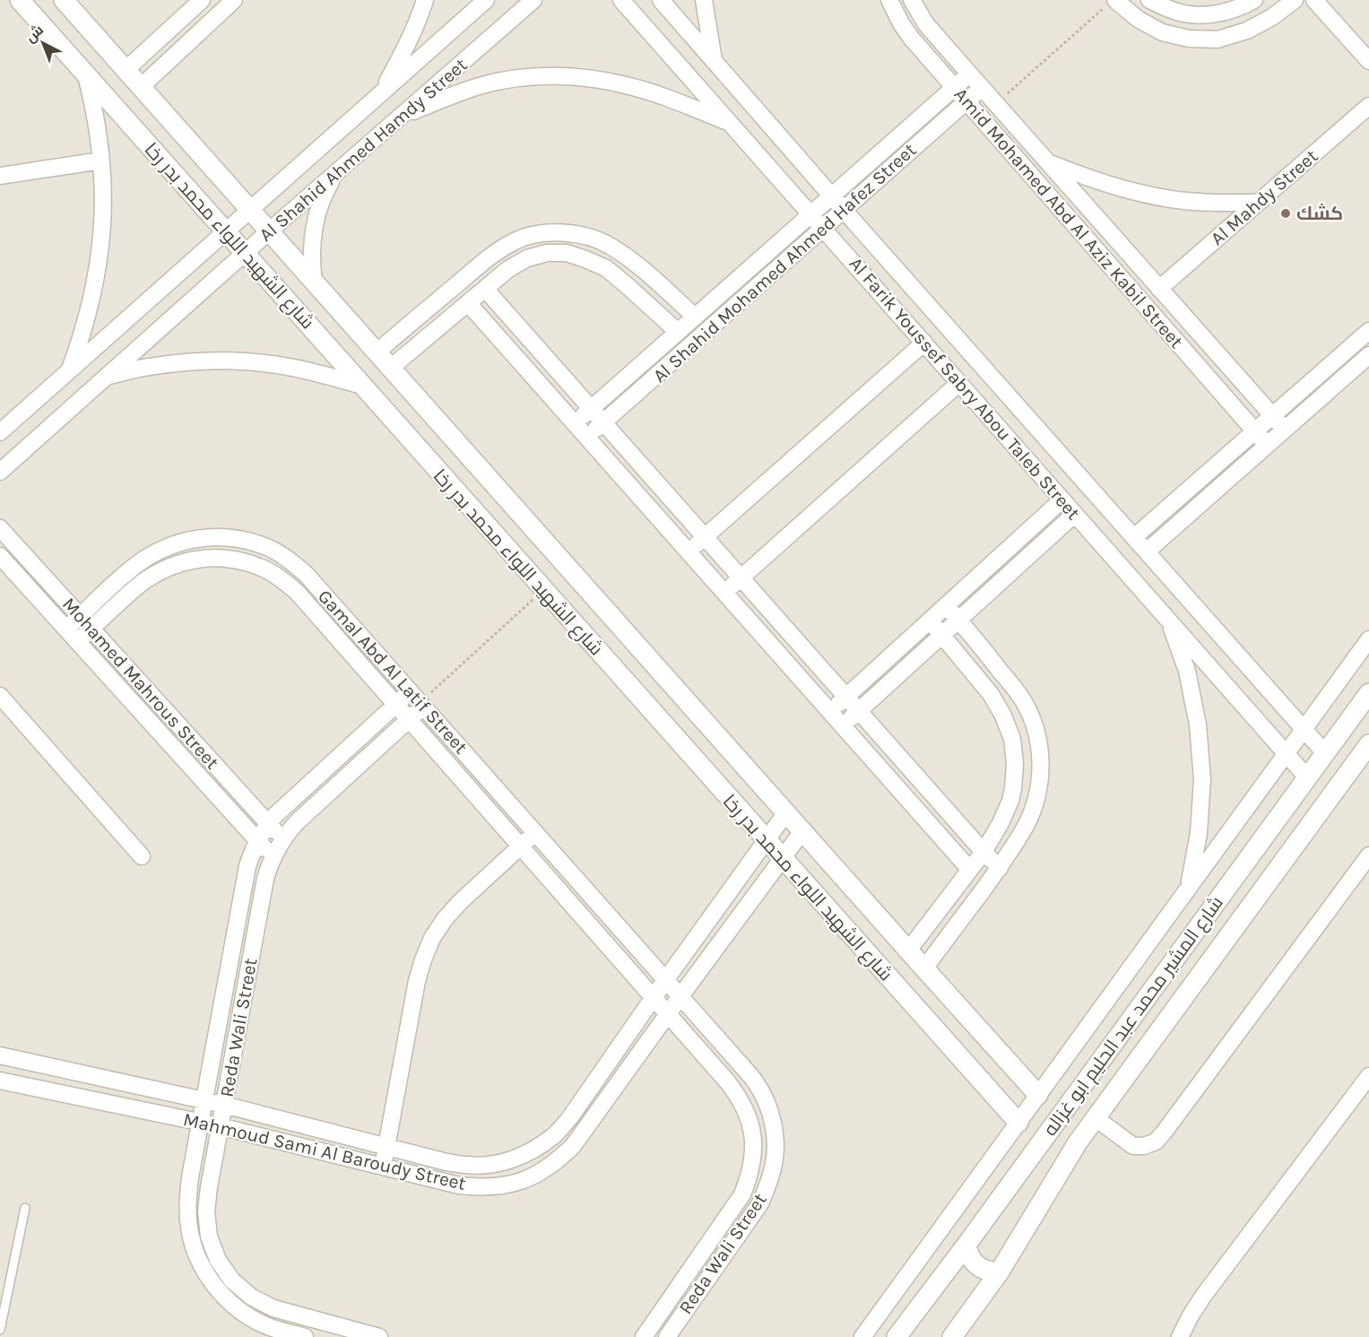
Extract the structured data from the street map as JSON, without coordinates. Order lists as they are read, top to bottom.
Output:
{
  "streets": {
    "street": [
      "Al Shahid Ahmed Hamdy Street",
      "Al Mahdy Street",
      "Amid Mohamed Abd Al Aziz Kabil Street",
      "شارع الشهيد اللواء محمد بدر رخا",
      "Al Shahid Mohamed Ahmed Hafez Street",
      "Al Farik Youssef Sabry Abou Taleb Street",
      "Gamal Abd Al Latif Street",
      "Mohamed Mahrous Street",
      "شارع المشير محمد عبد الحليم ابو غزاله",
      "Reda Wali Street",
      "Mahmoud Sami Al Baroudy Street"
    ]
  },
  "crossings": [
    ["Al Shahid Ahmed Hamdy Street", "شارع الشهيد اللواء محمد بدر رخا"],
    ["Al Mahdy Street", "Amid Mohamed Abd Al Aziz Kabil Street"],
    ["Amid Mohamed Abd Al Aziz Kabil Street", "Al Shahid Mohamed Ahmed Hafez Street"],
    ["شارع الشهيد اللواء محمد بدر رخا", "Mahmoud Sami Al Baroudy Street"],
    ["Al Shahid Mohamed Ahmed Hafez Street", "Al Farik Youssef Sabry Abou Taleb Street"],
    ["Al Farik Youssef Sabry Abou Taleb Street", "شارع المشير محمد عبد الحليم ابو غزاله"],
    ["Gamal Abd Al Latif Street", "Mohamed Mahrous Street"],
    ["Gamal Abd Al Latif Street", "Reda Wali Street"],
    ["Gamal Abd Al Latif Street", "Mahmoud Sami Al Baroudy Street"],
    ["Mohamed Mahrous Street", "Reda Wali Street"],
    ["Reda Wali Street", "Mahmoud Sami Al Baroudy Street"]
  ],
  "places": ["كشك"],
  "north": "top left"
}
